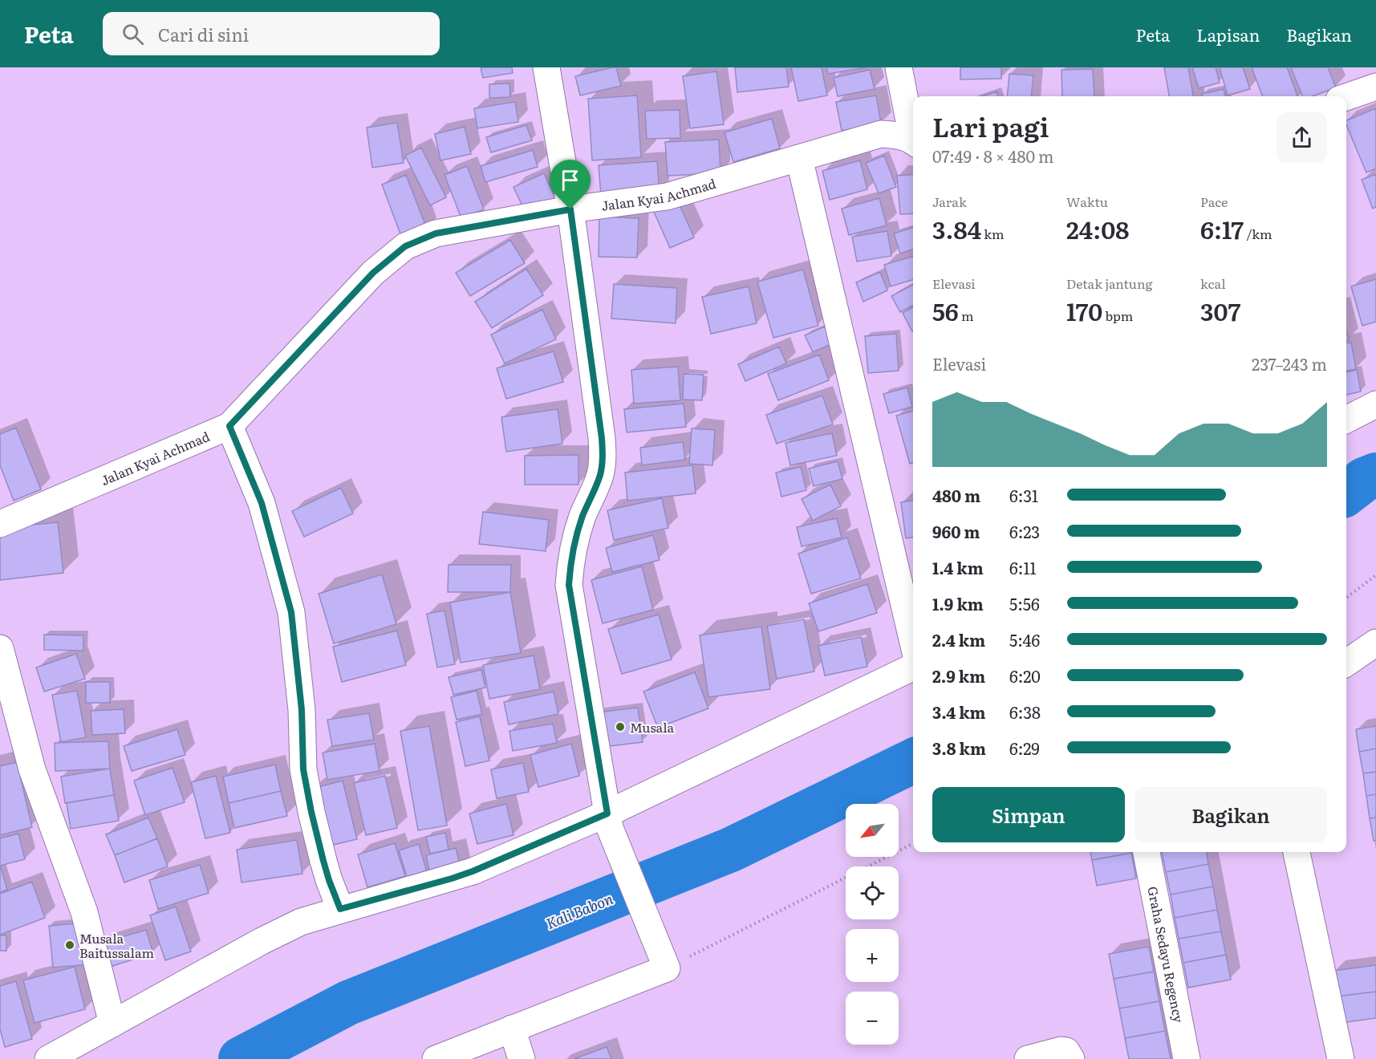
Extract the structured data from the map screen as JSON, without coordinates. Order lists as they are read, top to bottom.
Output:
{
  "streets": {
    "street": ["Jalan Kyai Achmad", "Graha Sedayu Regency"]
  },
  "water": ["Kali Babon"],
  "places": ["Musala", "Musala Baitussalam"],
  "north": "bottom left",
  "page": {
    "header": "Peta",
    "search": "Cari di sini",
    "nav": ["Peta", "Lapisan", "Bagikan"],
    "heading": ["Lari pagi", "07:49 · 8 × 480 m"],
    "stats": [
      ["Jarak", "3.84 km"],
      ["Waktu", "24:08"],
      ["Pace", "6:17 /km"],
      ["Elevasi", "56 m"],
      ["Detak jantung", "170 bpm"],
      ["kcal", "307"]
    ],
    "chart": ["Elevasi", "237–243 m"],
    "list": [
      {
        "name": "480 m",
        "note": "6:31"
      },
      {
        "name": "960 m",
        "note": "6:23"
      },
      {
        "name": "1.4 km",
        "note": "6:11"
      },
      {
        "name": "1.9 km",
        "note": "5:56"
      },
      {
        "name": "2.4 km",
        "note": "5:46"
      },
      {
        "name": "2.9 km",
        "note": "6:20"
      },
      {
        "name": "3.4 km",
        "note": "6:38"
      },
      {
        "name": "3.8 km",
        "note": "6:29"
      }
    ],
    "buttons": ["Simpan", "Bagikan"],
    "map_buttons": ["+", "−"]
  }
}
